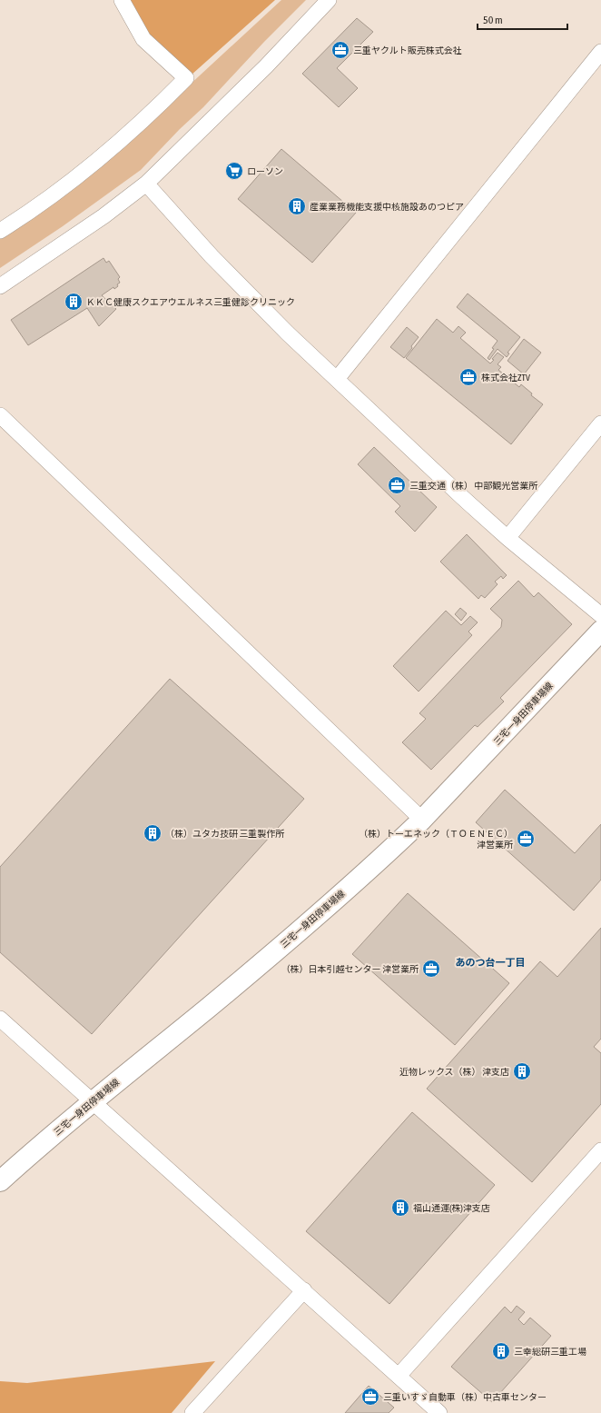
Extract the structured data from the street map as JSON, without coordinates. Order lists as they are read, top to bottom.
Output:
{
  "streets": {
    "main road": ["三宅一身田停車場線"]
  },
  "districts": ["あのつ台一丁目"],
  "places": {
    "office": [
      "三重ヤクルト販売株式会社",
      "株式会社ZTV",
      "三重交通（株） 中部観光営業所",
      "（株）トーエネック（ＴＯＥＮＥＣ） 津営業所",
      "（株）日本引越センター 津営業所",
      "三重いすゞ自動車（株）中古車センター"
    ],
    "supermarket": ["ローソン"],
    "building": [
      "産業業務機能支援中核施設あのつピア",
      "ＫＫＣ健康スクエアウエルネス三重健診クリニック",
      "（株）ユタカ技研 三重製作所",
      "近物レックス（株） 津支店",
      "福山通運(株)津支店",
      "三幸総研三重工場"
    ]
  },
  "scale_bar": "50 m"
}
